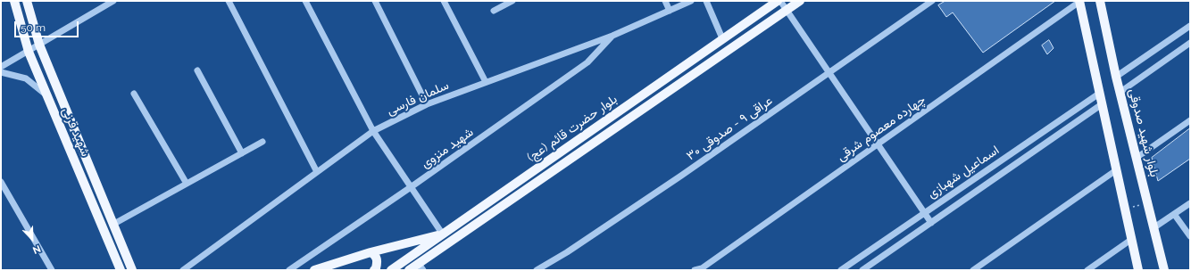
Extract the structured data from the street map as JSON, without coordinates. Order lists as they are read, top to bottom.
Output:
{
  "streets": {
    "main road": ["بلوار حضرت قائم (عج)", "شهید قرنی", "بلوار شهید صدوقی"],
    "street": [
      "سلمان فارسی",
      "عراقی ۹ - صدوقی ۳۰",
      "چهارده معصوم شرقی",
      "شهید منزوی",
      "اسماعیل شهبازی"
    ]
  },
  "crossings": [
    ["سلمان فارسی", "شهید منزوی"]
  ],
  "scale_bar": "50 m",
  "north": "bottom right"
}
